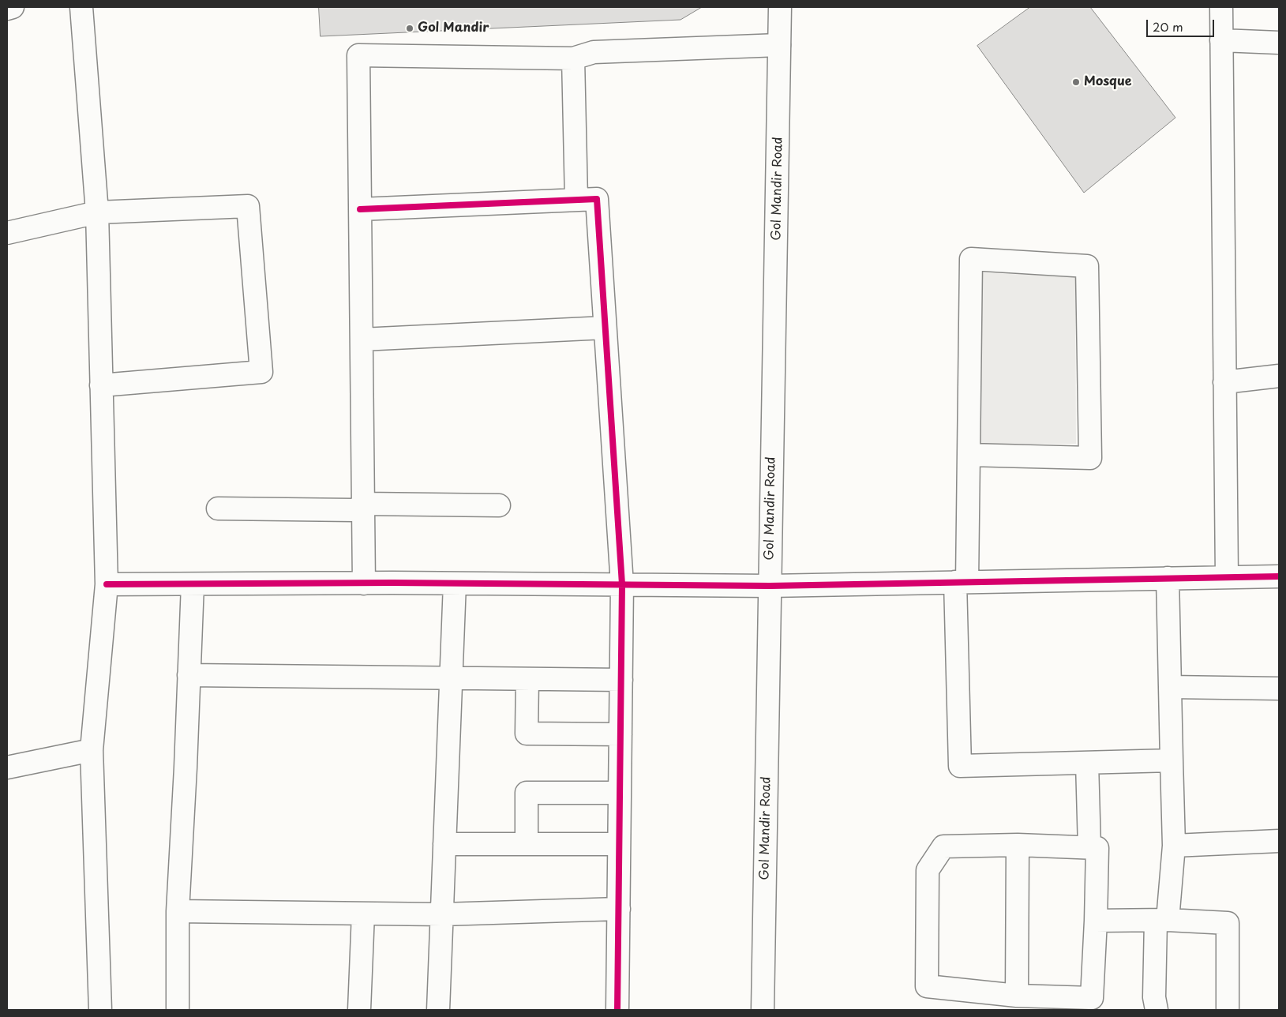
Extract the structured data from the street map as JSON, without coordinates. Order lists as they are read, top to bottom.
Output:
{
  "streets": {
    "street": ["Gol Mandir Road"]
  },
  "places": ["Gol Mandir", "Mosque"],
  "scale_bar": "20 m"
}
